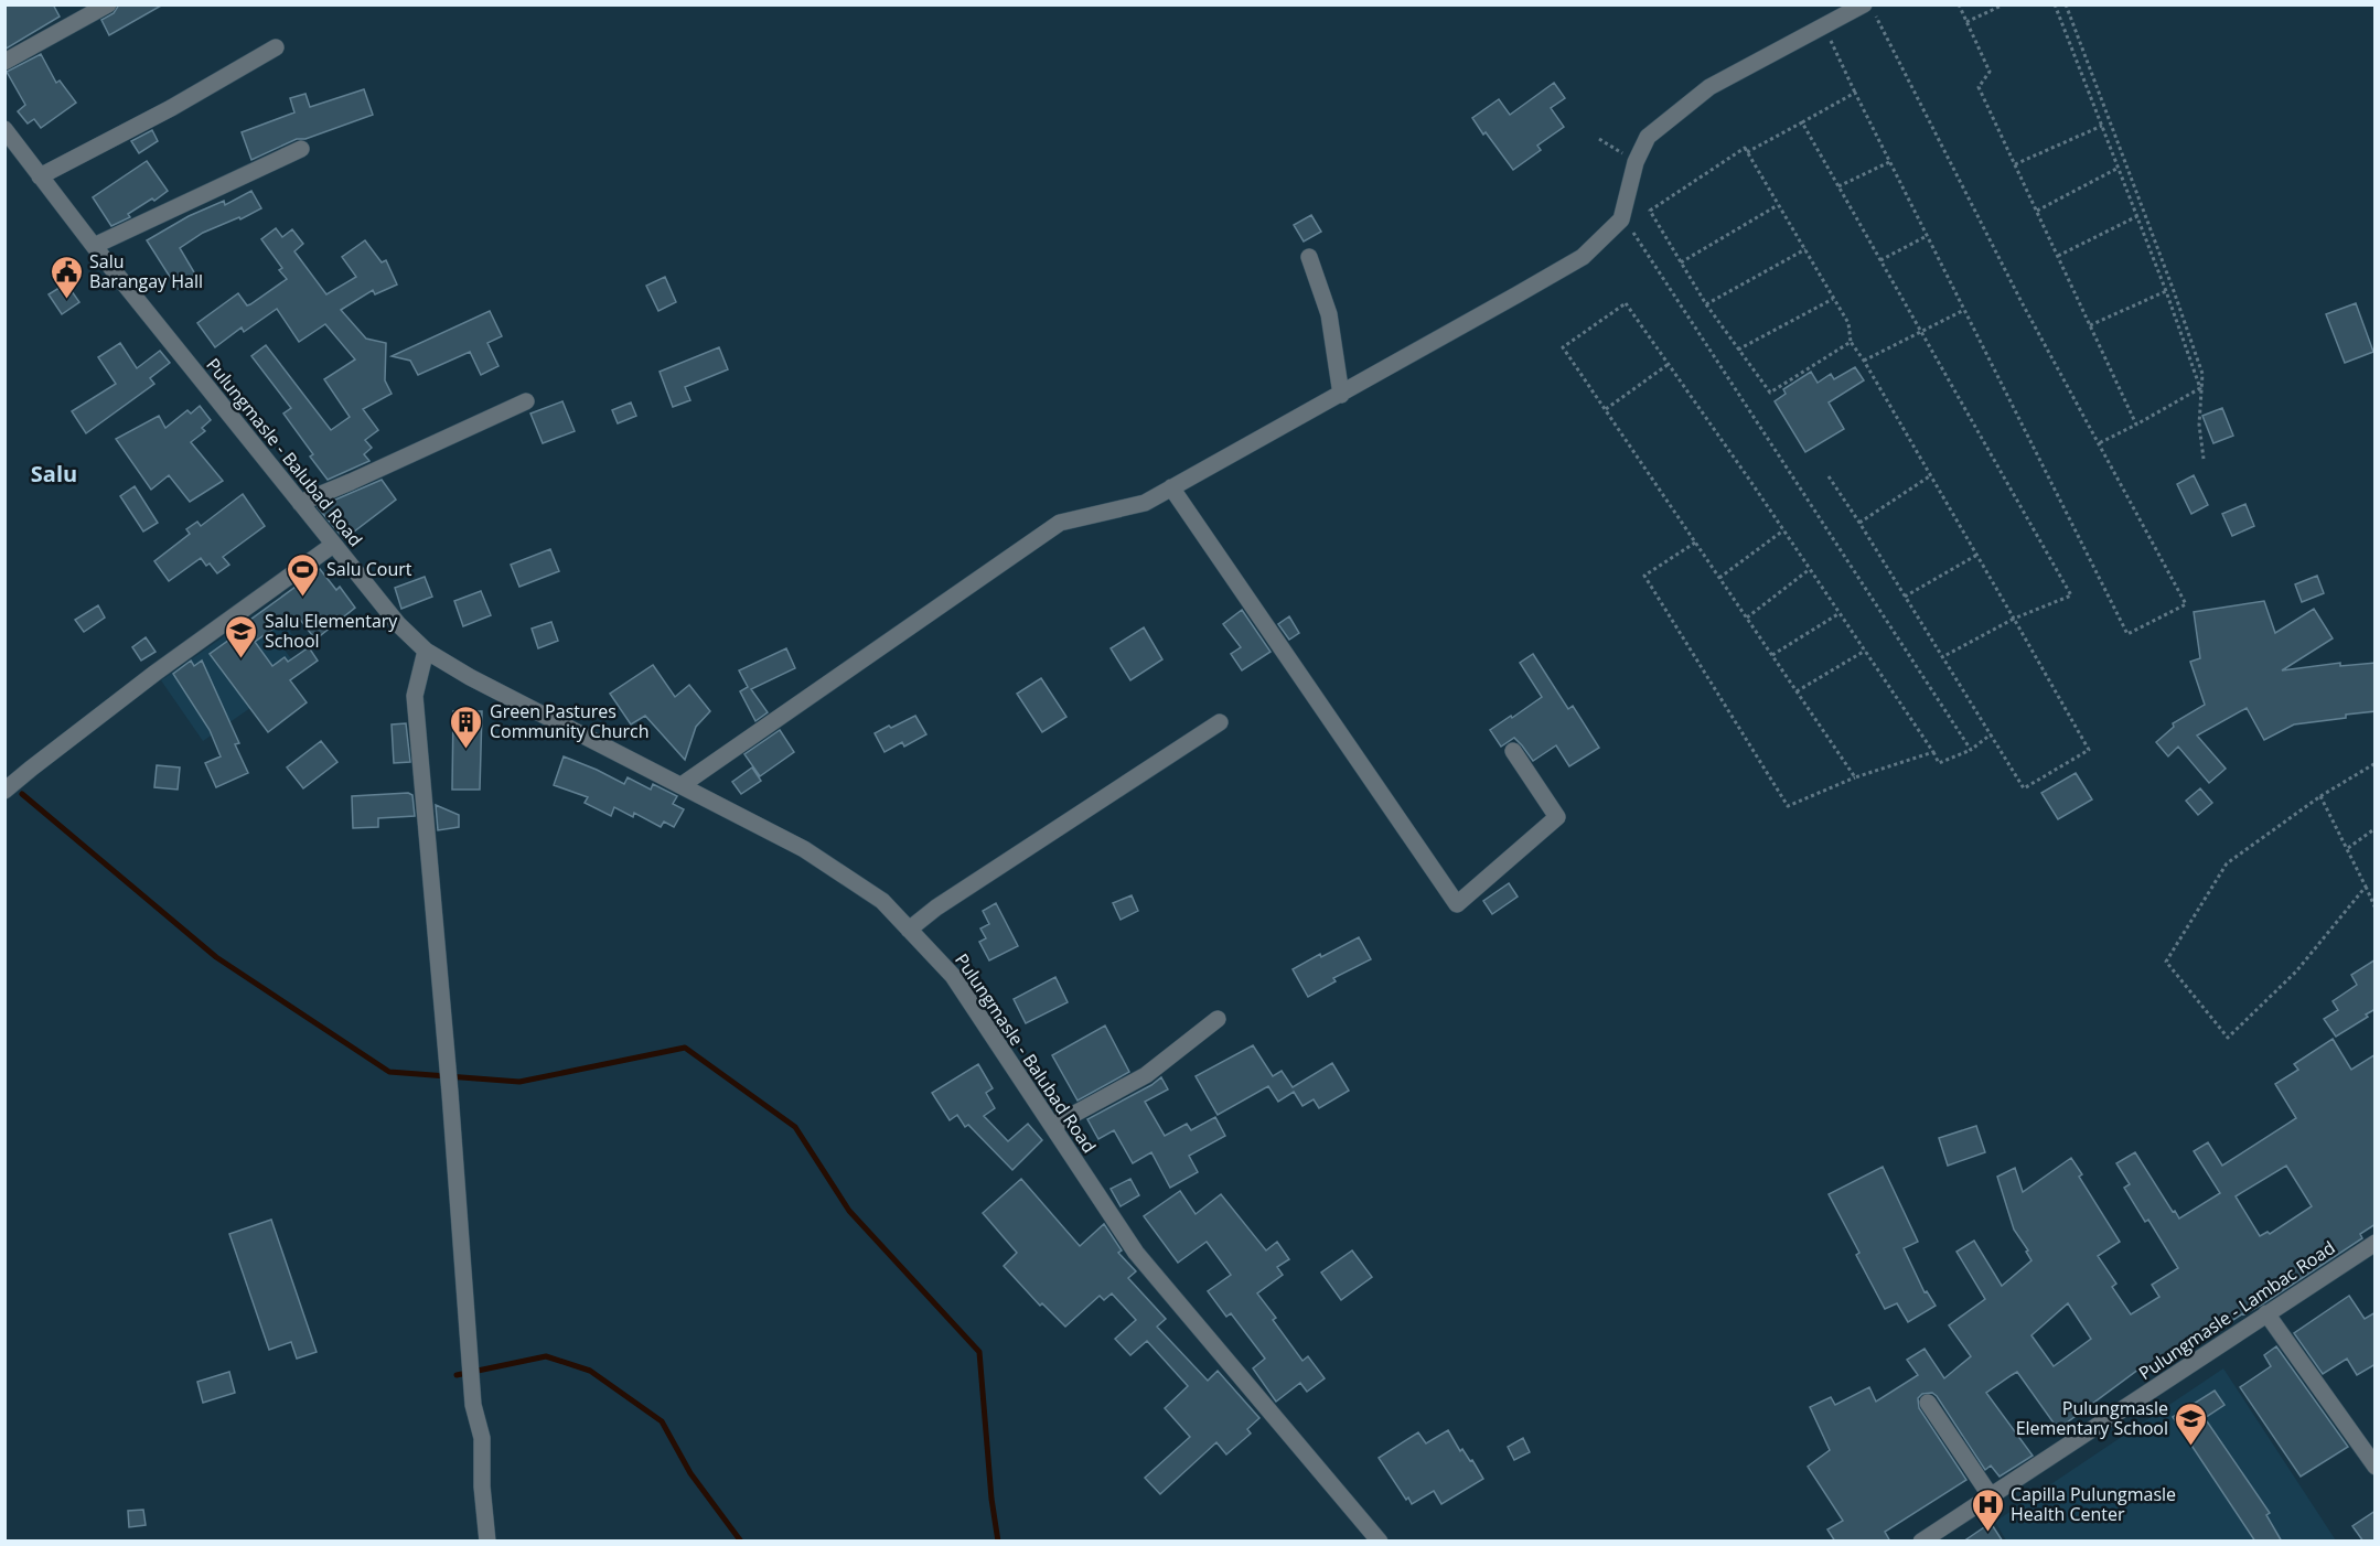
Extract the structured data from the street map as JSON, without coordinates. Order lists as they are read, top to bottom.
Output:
{
  "streets": {
    "street": ["Pulungmasle - Balubad Road", "Pulungmasle - Lambac Road"]
  },
  "districts": ["Salu"],
  "places": {
    "public building": ["Salu Barangay Hall"],
    "sports": ["Salu Court"],
    "school or university": ["Salu Elementary School", "Pulungmasle Elementary School"],
    "building": ["Green Pastures Community Church"],
    "hospital": ["Capilla Pulungmasle Health Center"]
  }
}
